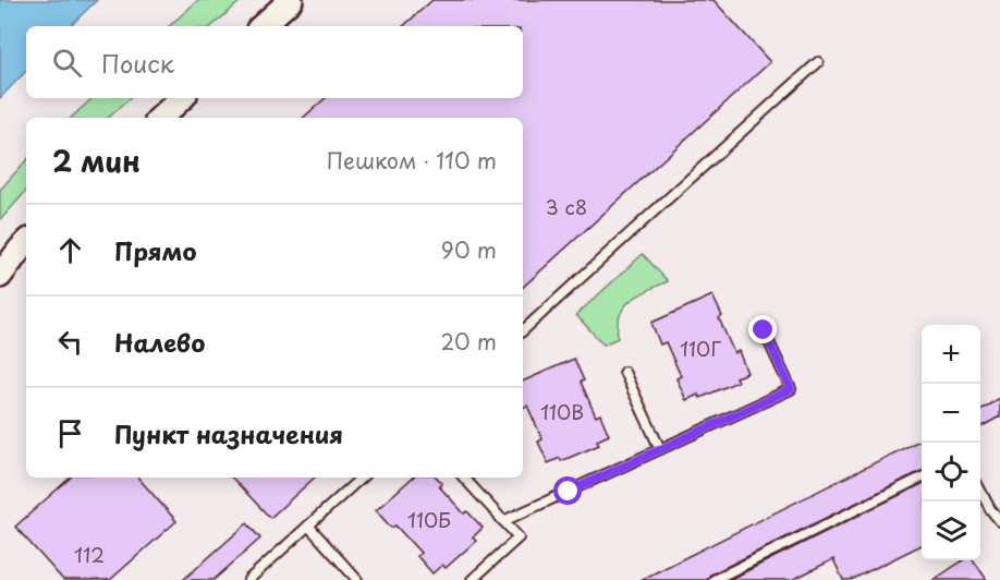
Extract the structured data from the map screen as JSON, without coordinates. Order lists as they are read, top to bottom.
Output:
{
  "house_numbers": [
    "3 с8",
    "110Г",
    "110В",
    "110Б",
    "112"
  ],
  "page": {
    "search": "Поиск",
    "heading": ["2 мин", "Пешком · 110 m"],
    "list": [
      ["Прямо", "90 m"],
      ["Налево", "20 m"],
      "Пункт назначения"
    ],
    "map_buttons": ["+", "−"]
  }
}
